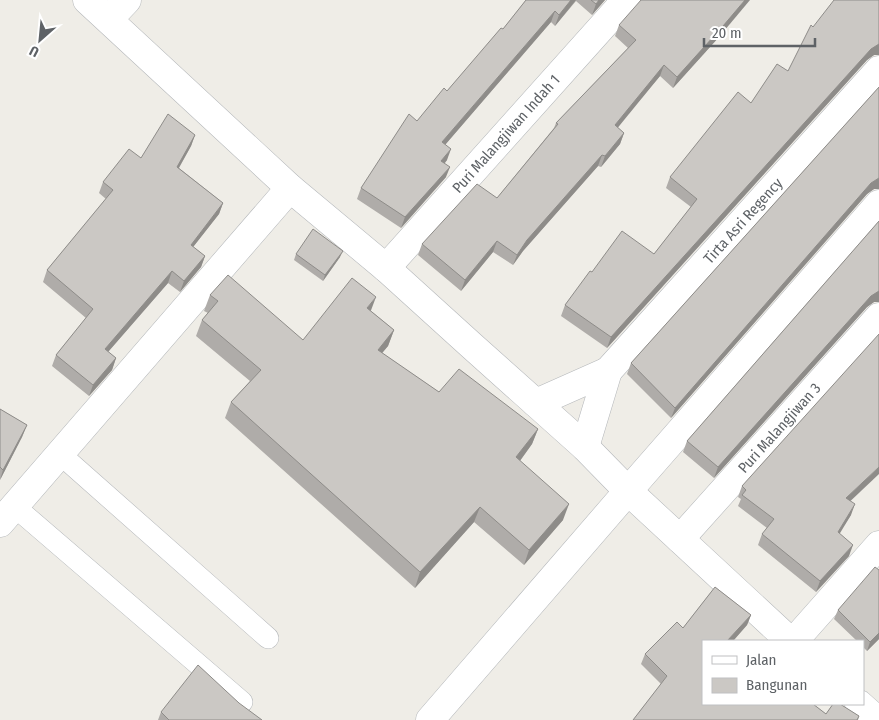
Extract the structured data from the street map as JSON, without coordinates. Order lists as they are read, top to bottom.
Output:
{
  "streets": {
    "street": ["Puri Malangjiwan Indah 1", "Tirta Asri Regency", "Puri Malangjiwan 3"]
  },
  "legend": ["Jalan", "Bangunan"],
  "scale_bar": "20 m",
  "north": "bottom left"
}
